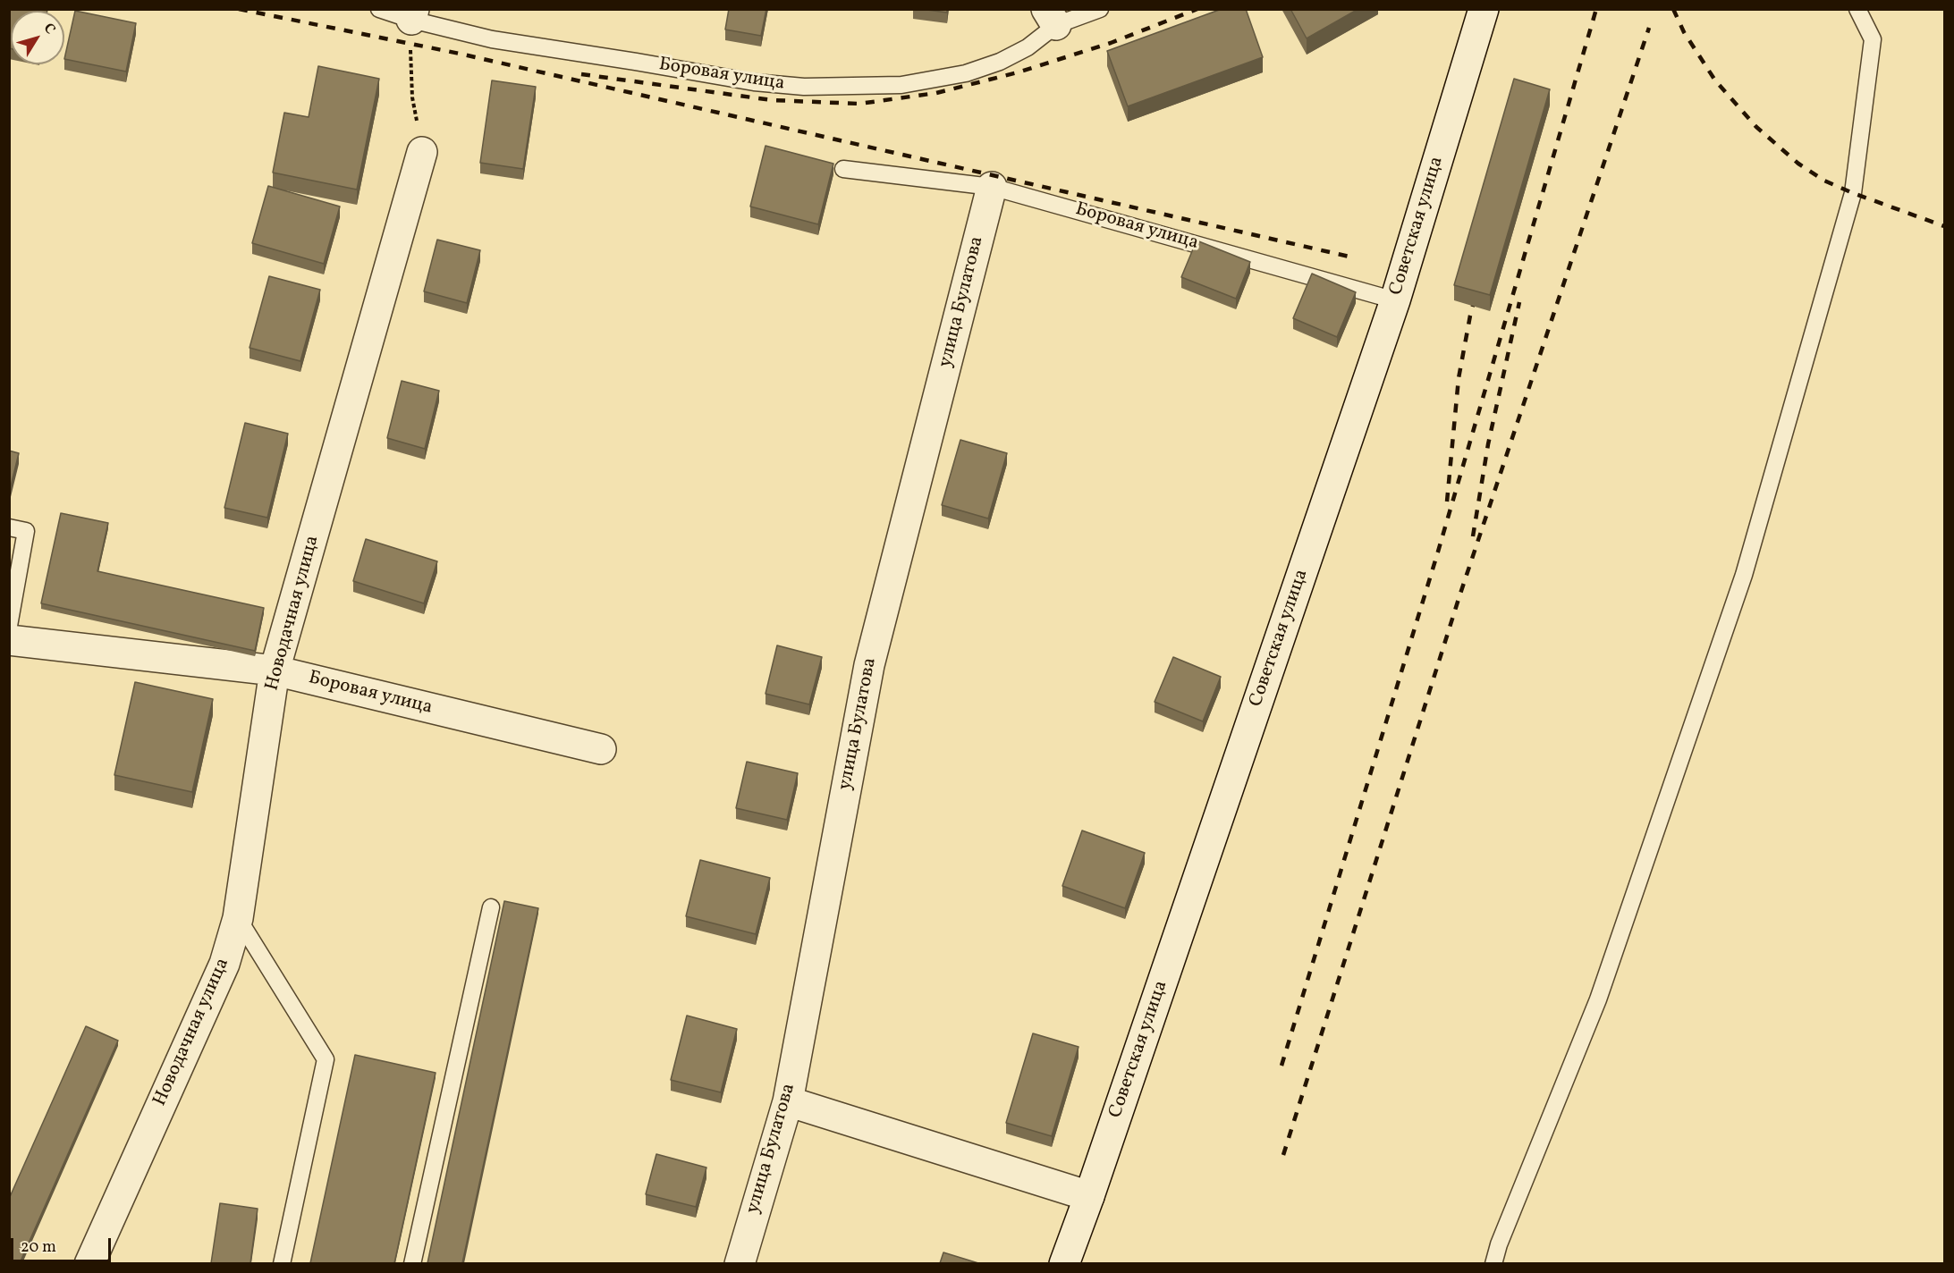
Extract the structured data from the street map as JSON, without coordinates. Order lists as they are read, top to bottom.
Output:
{
  "streets": {
    "street": [
      "Боровая улица",
      "Советская улица",
      "улица Булатова",
      "Новодачная улица"
    ]
  },
  "crossings": [
    ["Боровая улица", "Советская улица"],
    ["Боровая улица", "улица Булатова"],
    ["Боровая улица", "Новодачная улица"]
  ],
  "scale_bar": "20 m",
  "north": "top right"
}
